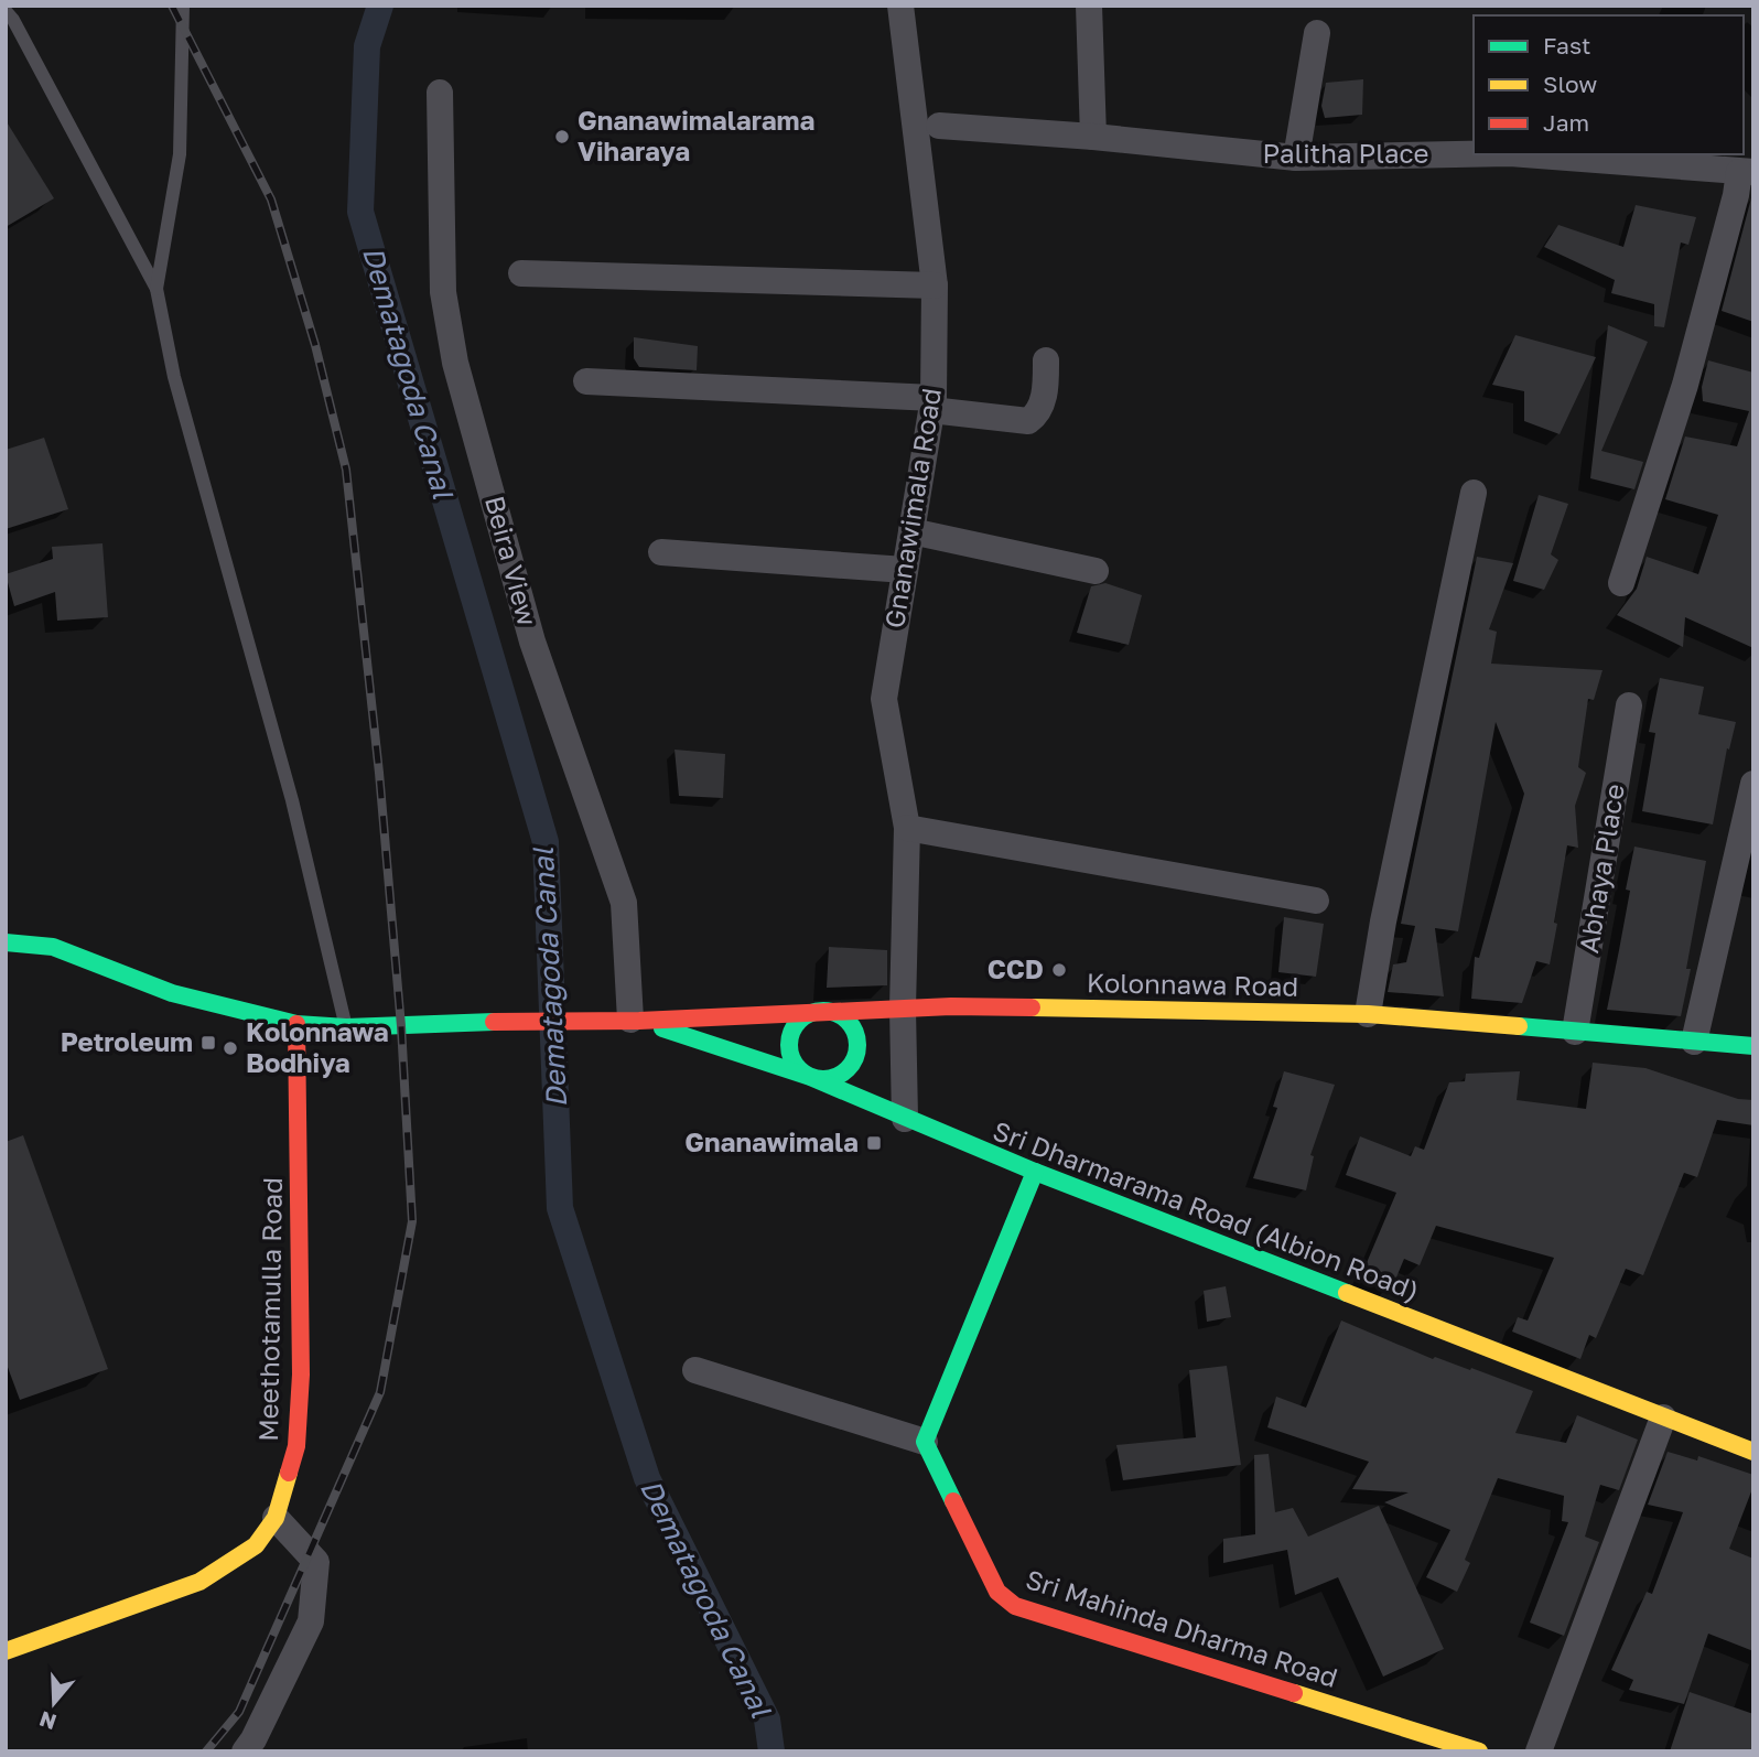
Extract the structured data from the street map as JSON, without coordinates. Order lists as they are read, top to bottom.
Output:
{
  "streets": {
    "main road": [
      "Kolonnawa Road",
      "Sri Dharmarama Road (Albion Road)",
      "Meethotamulla Road",
      "Sri Mahinda Dharma Road"
    ],
    "street": [
      "Palitha Place",
      "Gnanawimala Road",
      "Beira View",
      "Abhaya Place"
    ]
  },
  "crossings": [
    ["Gnanawimala Road", "Kolonnawa Road"],
    ["Gnanawimala Road", "Sri Dharmarama Road (Albion Road)"],
    ["Beira View", "Kolonnawa Road"],
    ["Beira View", "Sri Dharmarama Road (Albion Road)"],
    ["Abhaya Place", "Kolonnawa Road"],
    ["Kolonnawa Road", "Sri Dharmarama Road (Albion Road)"],
    ["Kolonnawa Road", "Meethotamulla Road"]
  ],
  "water": ["Dematagoda Canal"],
  "places": {
    "other": ["Gnanawimalarama Viharaya", "CCD", "Kolonnawa Bodhiya"],
    "transit": ["Petroleum", "Gnanawimala"]
  },
  "legend": ["Fast", "Slow", "Jam"],
  "north": "bottom"
}
